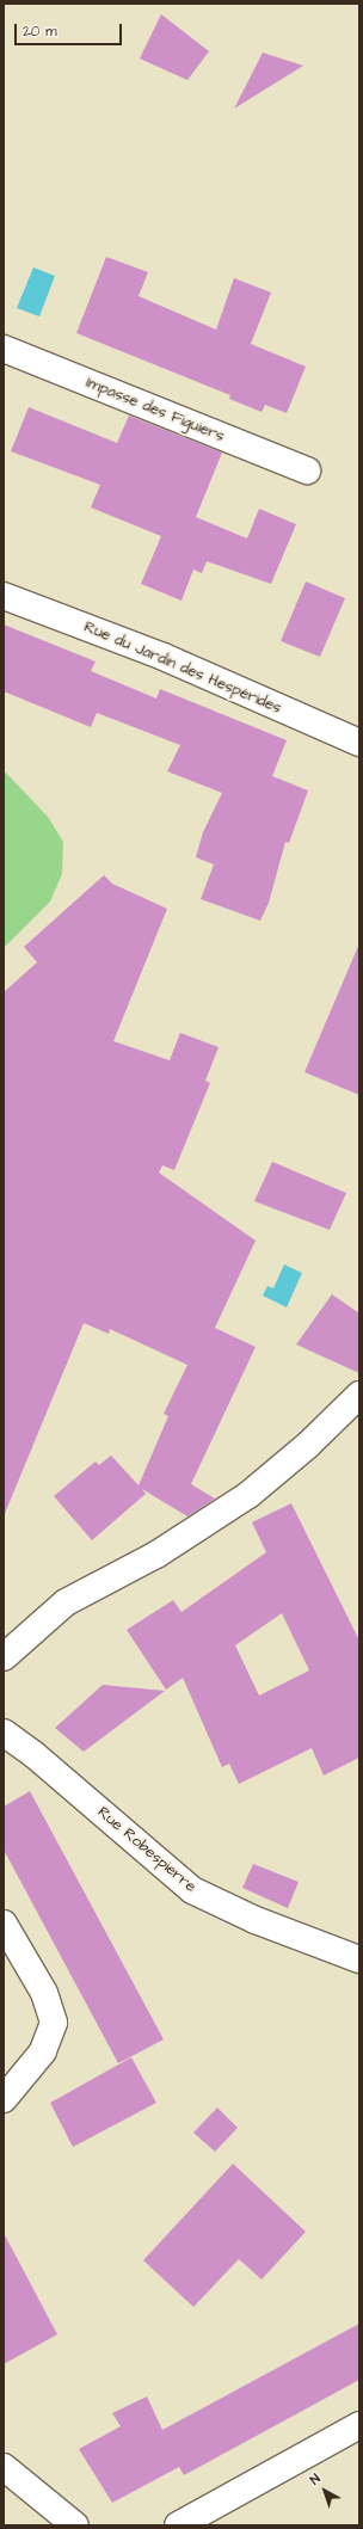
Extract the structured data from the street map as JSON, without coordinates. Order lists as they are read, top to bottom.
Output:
{
  "streets": {
    "street": ["Impasse des Figuiers", "Rue du Jardin des Hespérides", "Rue Robespierre"]
  },
  "scale_bar": "20 m",
  "north": "top left"
}
